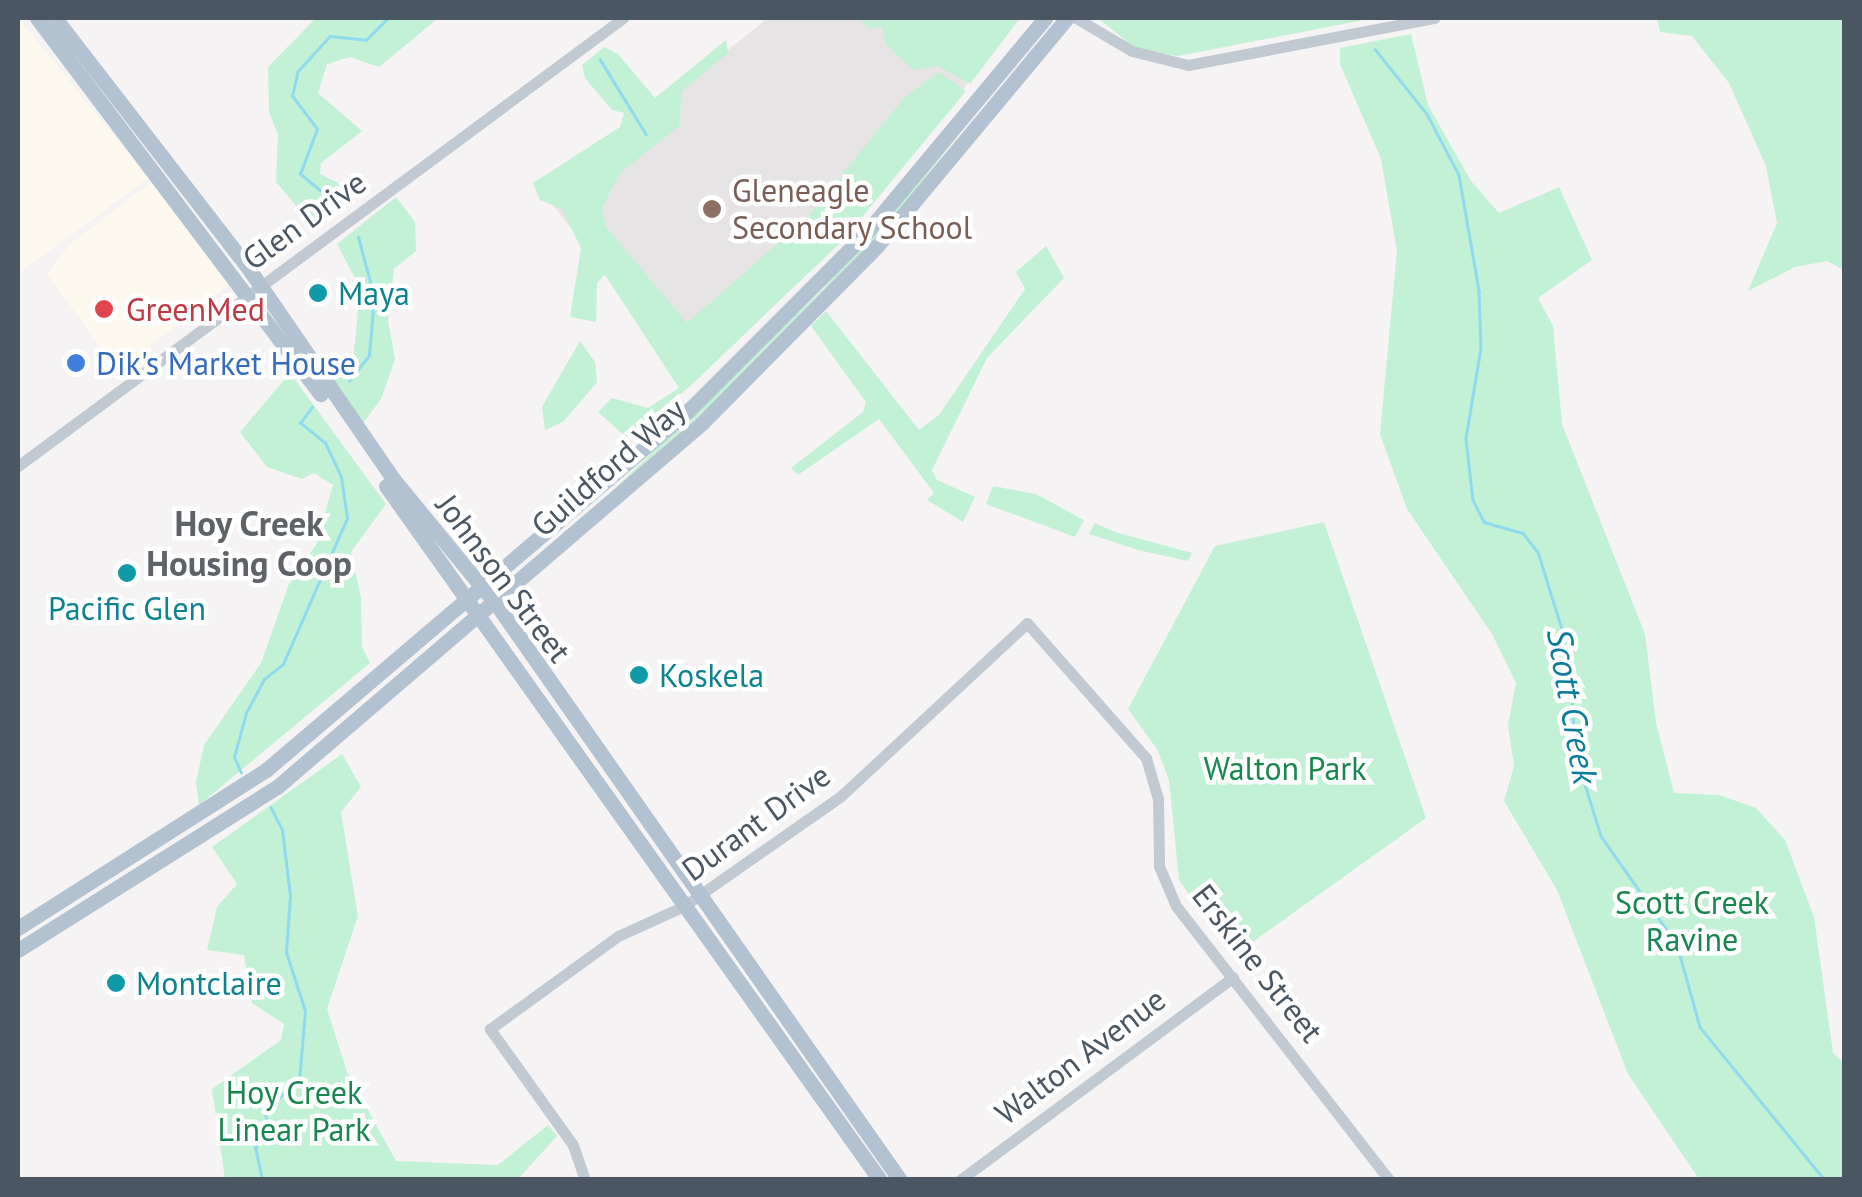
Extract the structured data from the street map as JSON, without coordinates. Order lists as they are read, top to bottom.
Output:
{
  "streets": {
    "main road": ["Guildford Way", "Johnson Street"],
    "street": [
      "Glen Drive",
      "Durant Drive",
      "Erskine Street",
      "Walton Avenue"
    ]
  },
  "crossings": [
    ["Glen Drive", "Johnson Street"],
    ["Guildford Way", "Johnson Street"],
    ["Johnson Street", "Durant Drive"],
    ["Durant Drive", "Erskine Street"],
    ["Erskine Street", "Walton Avenue"]
  ],
  "districts": ["Hoy Creek Housing Coop"],
  "water": ["Scott Creek"],
  "parks": ["Walton Park", "Scott Creek Ravine", "Hoy Creek Linear Park"],
  "places": [
    "Gleneagle Secondary School",
    "Maya",
    "GreenMed",
    "Dik's Market House",
    "Pacific Glen",
    "Koskela",
    "Montclaire"
  ]
}
